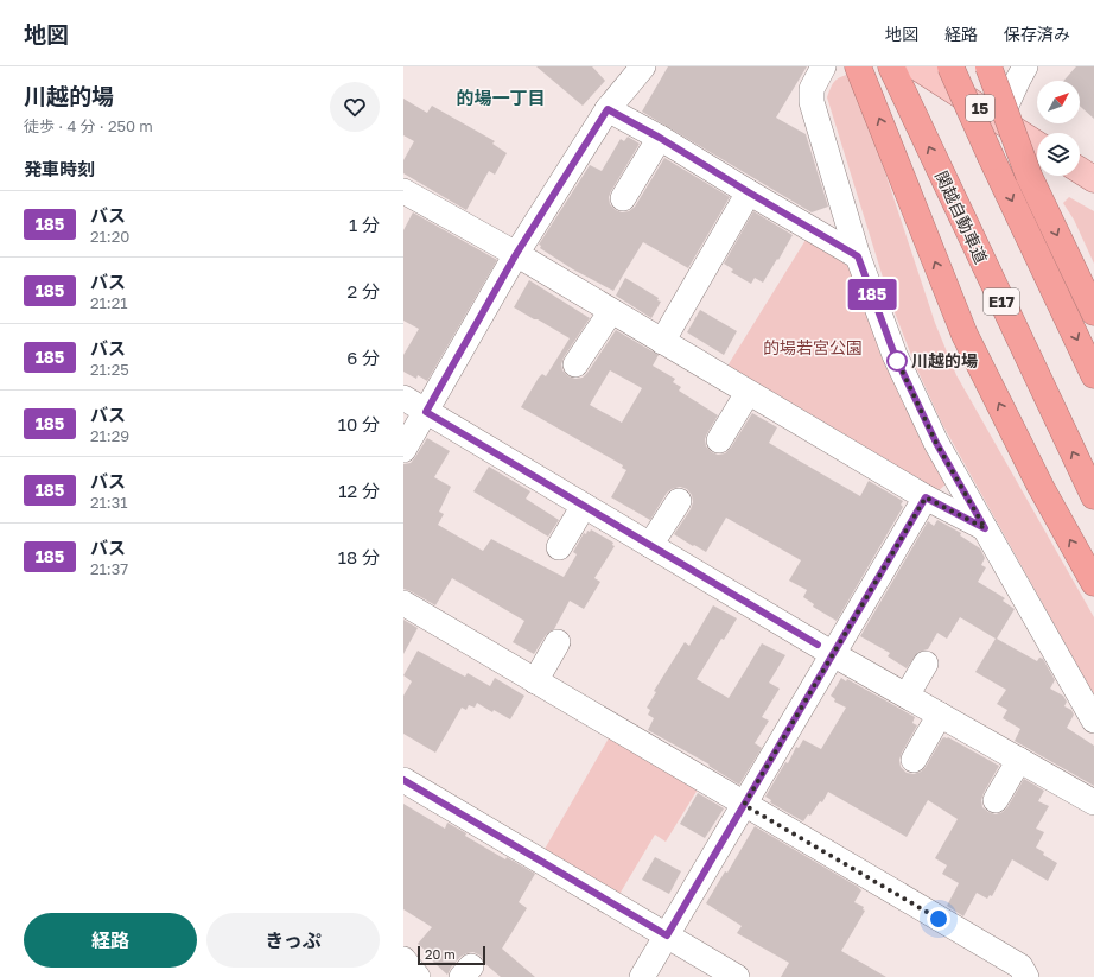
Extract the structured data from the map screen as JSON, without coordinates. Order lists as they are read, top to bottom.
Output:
{
  "streets": {
    "highway": ["関越自動車道", "E17"],
    "main road": ["15"]
  },
  "districts": ["的場一丁目"],
  "parks": ["的場若宮公園"],
  "places": ["川越的場"],
  "lines": ["bus line 185"],
  "scale_bar": "20 m",
  "north": "top right",
  "page": {
    "header": "地図",
    "nav": ["地図", "経路", "保存済み"],
    "heading": [
      ["川越的場", "徒歩 · 4 分 · 250 m"],
      "発車時刻"
    ],
    "on_map": "185",
    "list": [
      {
        "mark": "185",
        "name": "バス",
        "note": "21:20",
        "value": "1 分"
      },
      {
        "mark": "185",
        "name": "バス",
        "note": "21:21",
        "value": "2 分"
      },
      {
        "mark": "185",
        "name": "バス",
        "note": "21:25",
        "value": "6 分"
      },
      {
        "mark": "185",
        "name": "バス",
        "note": "21:29",
        "value": "10 分"
      },
      {
        "mark": "185",
        "name": "バス",
        "note": "21:31",
        "value": "12 分"
      },
      {
        "mark": "185",
        "name": "バス",
        "note": "21:37",
        "value": "18 分"
      }
    ],
    "buttons": ["経路", "きっぷ"],
    "scale": "20 m"
  }
}
